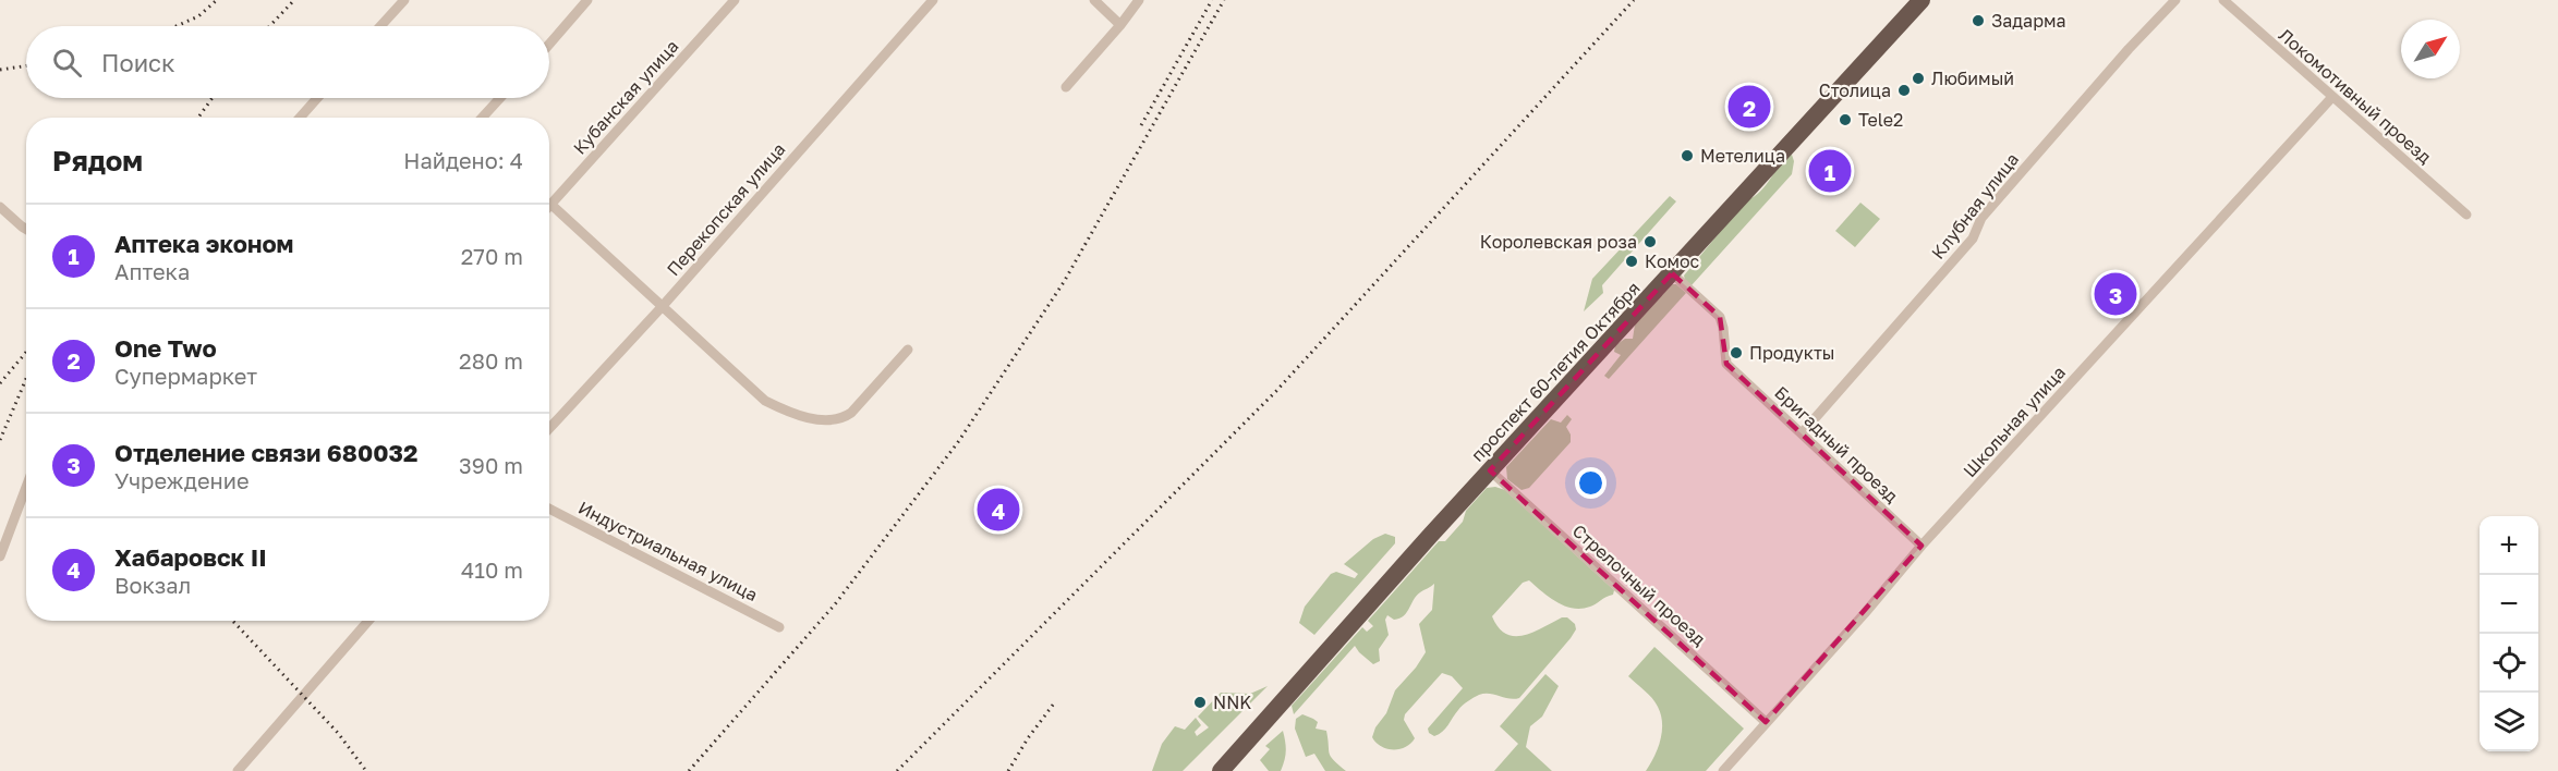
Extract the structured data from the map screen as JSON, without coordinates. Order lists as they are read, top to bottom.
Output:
{
  "streets": {
    "highway": ["проспект 60-летия Октября"],
    "street": [
      "Локомотивный проезд",
      "Кубанская улица",
      "Клубная улица",
      "Перекопская улица",
      "Школьная улица",
      "Бригадный проезд",
      "Индустриальная улица",
      "Стрелочный проезд"
    ]
  },
  "crossings": [
    ["Локомотивный проезд", "Школьная улица"],
    ["Клубная улица", "Бригадный проезд"],
    ["проспект 60-летия Октября", "Бригадный проезд"],
    ["проспект 60-летия Октября", "Стрелочный проезд"],
    ["Школьная улица", "Бригадный проезд"],
    ["Школьная улица", "Стрелочный проезд"]
  ],
  "places": [
    "Задарма",
    "Любимый",
    "Столица",
    "Tele2",
    "Метелица",
    "Королевская роза",
    "Комос",
    "Продукты",
    "NNK"
  ],
  "north": "top right",
  "page": {
    "search": "Поиск",
    "pins": [
      "2",
      "1",
      "3",
      "4"
    ],
    "heading": ["Рядом", "Найдено: 4"],
    "list": [
      {
        "mark": "1",
        "name": "Аптека эконом",
        "note": "Аптека",
        "value": "270 m"
      },
      {
        "mark": "2",
        "name": "One Two",
        "note": "Супермаркет",
        "value": "280 m"
      },
      {
        "mark": "3",
        "name": "Отделение связи 680032",
        "note": "Учреждение",
        "value": "390 m"
      },
      {
        "mark": "4",
        "name": "Хабаровск II",
        "note": "Вокзал",
        "value": "410 m"
      }
    ],
    "map_buttons": ["+", "−"]
  }
}
